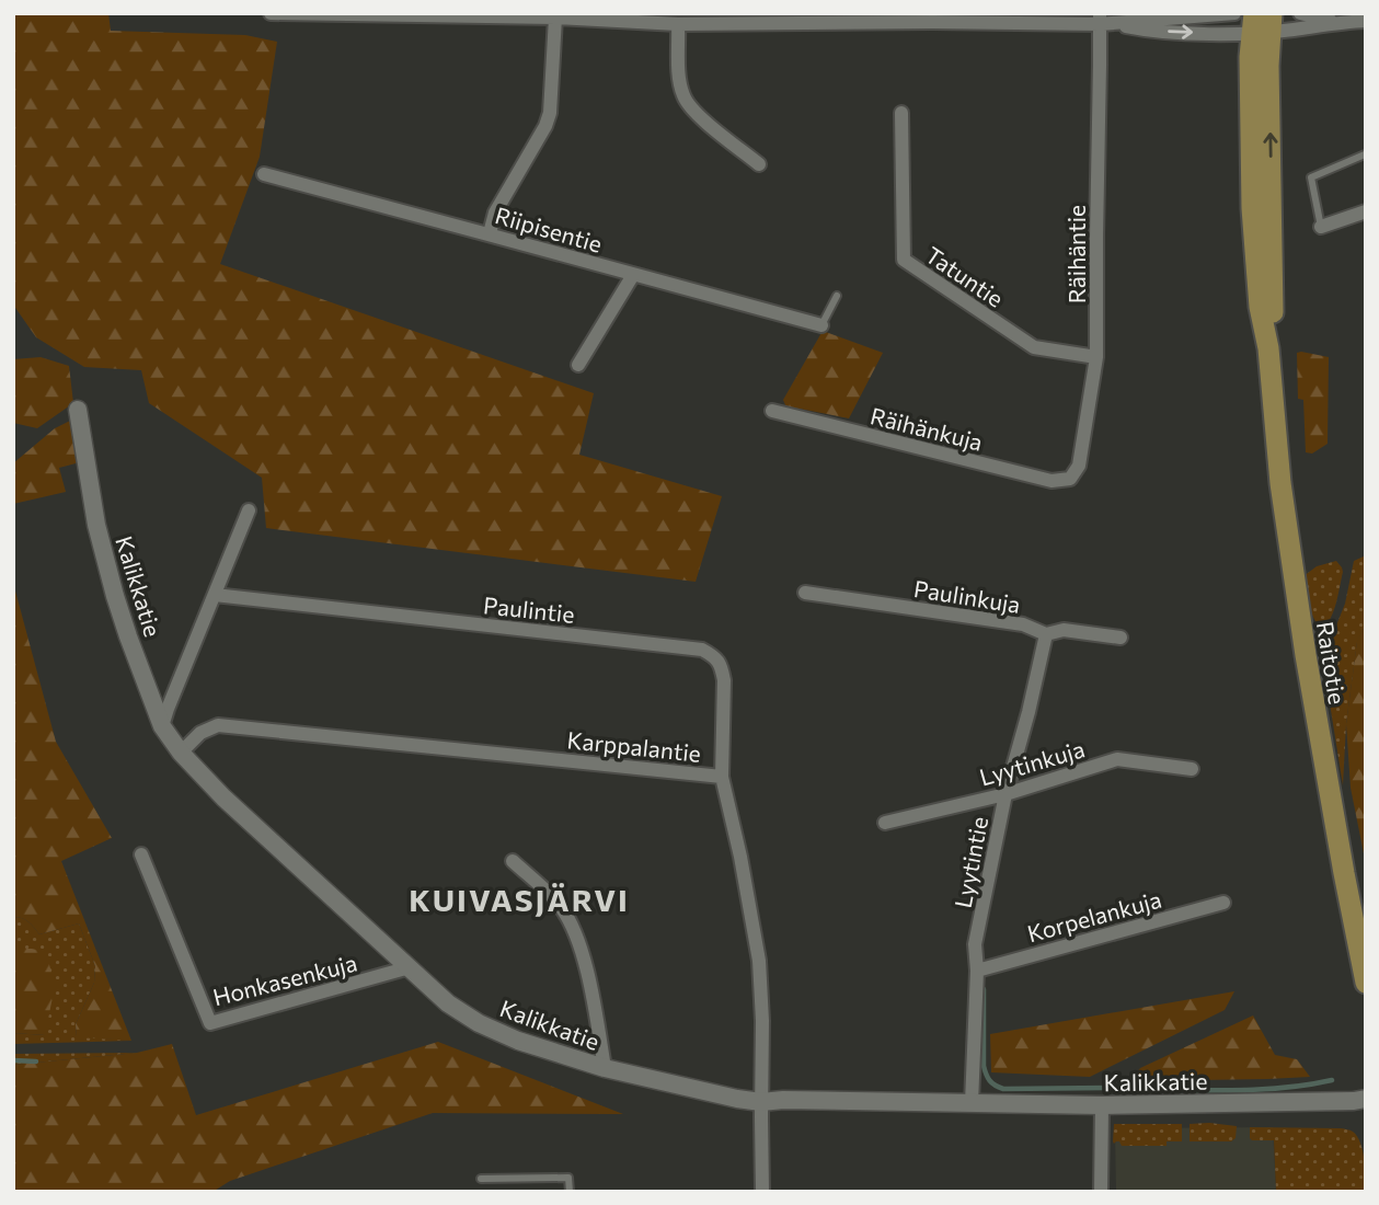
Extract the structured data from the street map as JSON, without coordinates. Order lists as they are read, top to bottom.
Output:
{
  "streets": {
    "main road": ["Raitotie"],
    "street": [
      "Riipisentie",
      "Räihäntie",
      "Tatuntie",
      "Räihänkuja",
      "Kalikkatie",
      "Paulinkuja",
      "Paulintie",
      "Karppalantie",
      "Lyytinkuja",
      "Lyytintie",
      "Korpelankuja",
      "Honkasenkuja"
    ]
  },
  "crossings": [
    ["Räihäntie", "Tatuntie"],
    ["Räihäntie", "Räihänkuja"],
    ["Kalikkatie", "Karppalantie"],
    ["Kalikkatie", "Lyytintie"],
    ["Kalikkatie", "Honkasenkuja"],
    ["Paulinkuja", "Lyytintie"],
    ["Paulintie", "Karppalantie"],
    ["Lyytinkuja", "Lyytintie"],
    ["Lyytintie", "Korpelankuja"]
  ],
  "districts": ["KUIVASJÄRVI"]
}
